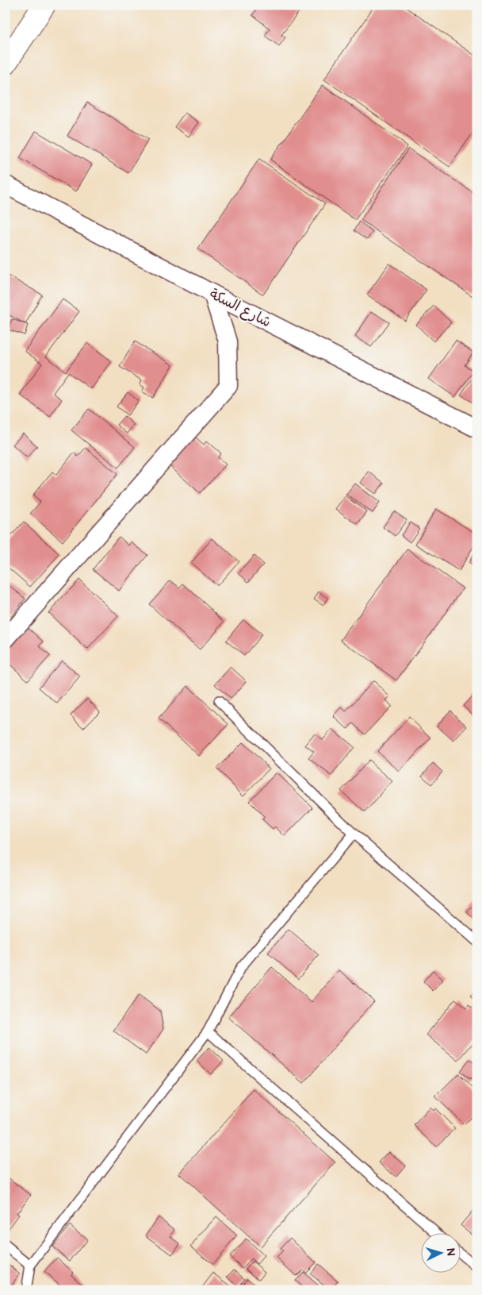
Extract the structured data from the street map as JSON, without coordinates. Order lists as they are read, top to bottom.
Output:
{
  "streets": {
    "street": ["شارع السكة"]
  },
  "north": "right"
}
